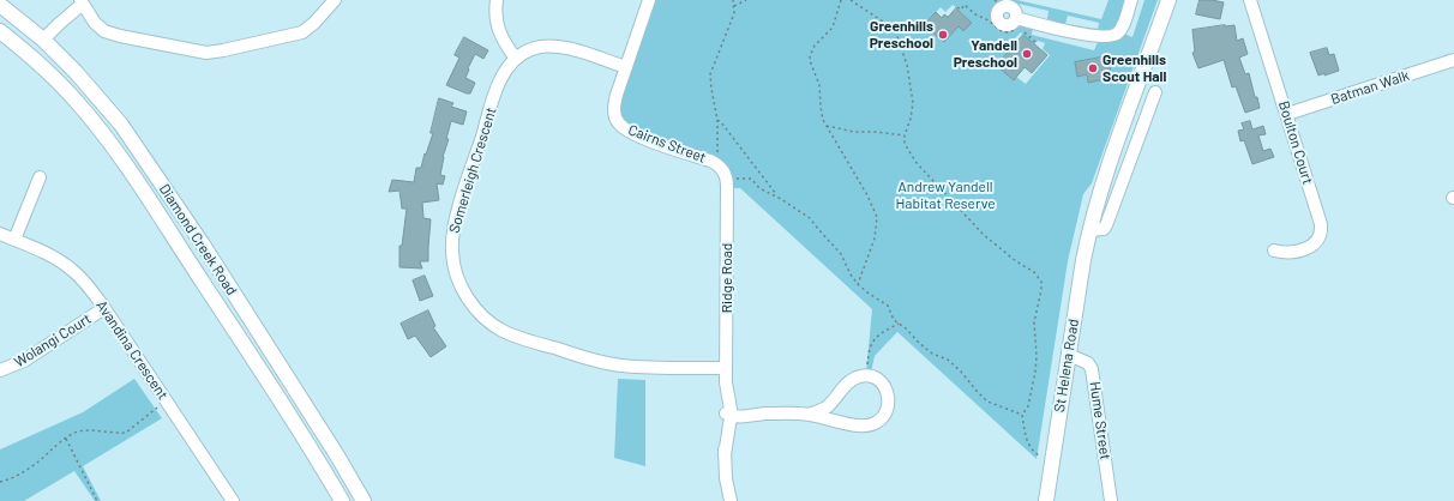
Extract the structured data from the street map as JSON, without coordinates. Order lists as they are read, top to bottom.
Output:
{
  "streets": {
    "main road": ["Diamond Creek Road", "St Helena Road"],
    "street": [
      "Batman Walk",
      "Boulton Court",
      "Cairns Street",
      "Somerleigh Crescent",
      "Ridge Road",
      "Wolangi Court",
      "Avandina Crescent",
      "Hume Street"
    ]
  },
  "crossings": [
    ["Batman Walk", "Boulton Court"],
    ["Cairns Street", "Somerleigh Crescent"],
    ["Cairns Street", "Ridge Road"],
    ["Somerleigh Crescent", "Ridge Road"],
    ["Wolangi Court", "Avandina Crescent"],
    ["St Helena Road", "Hume Street"]
  ],
  "parks": ["Andrew Yandell Habitat Reserve"],
  "places": ["Greenhills Preschool", "Yandell Preschool", "Greenhills Scout Hall"]
}
